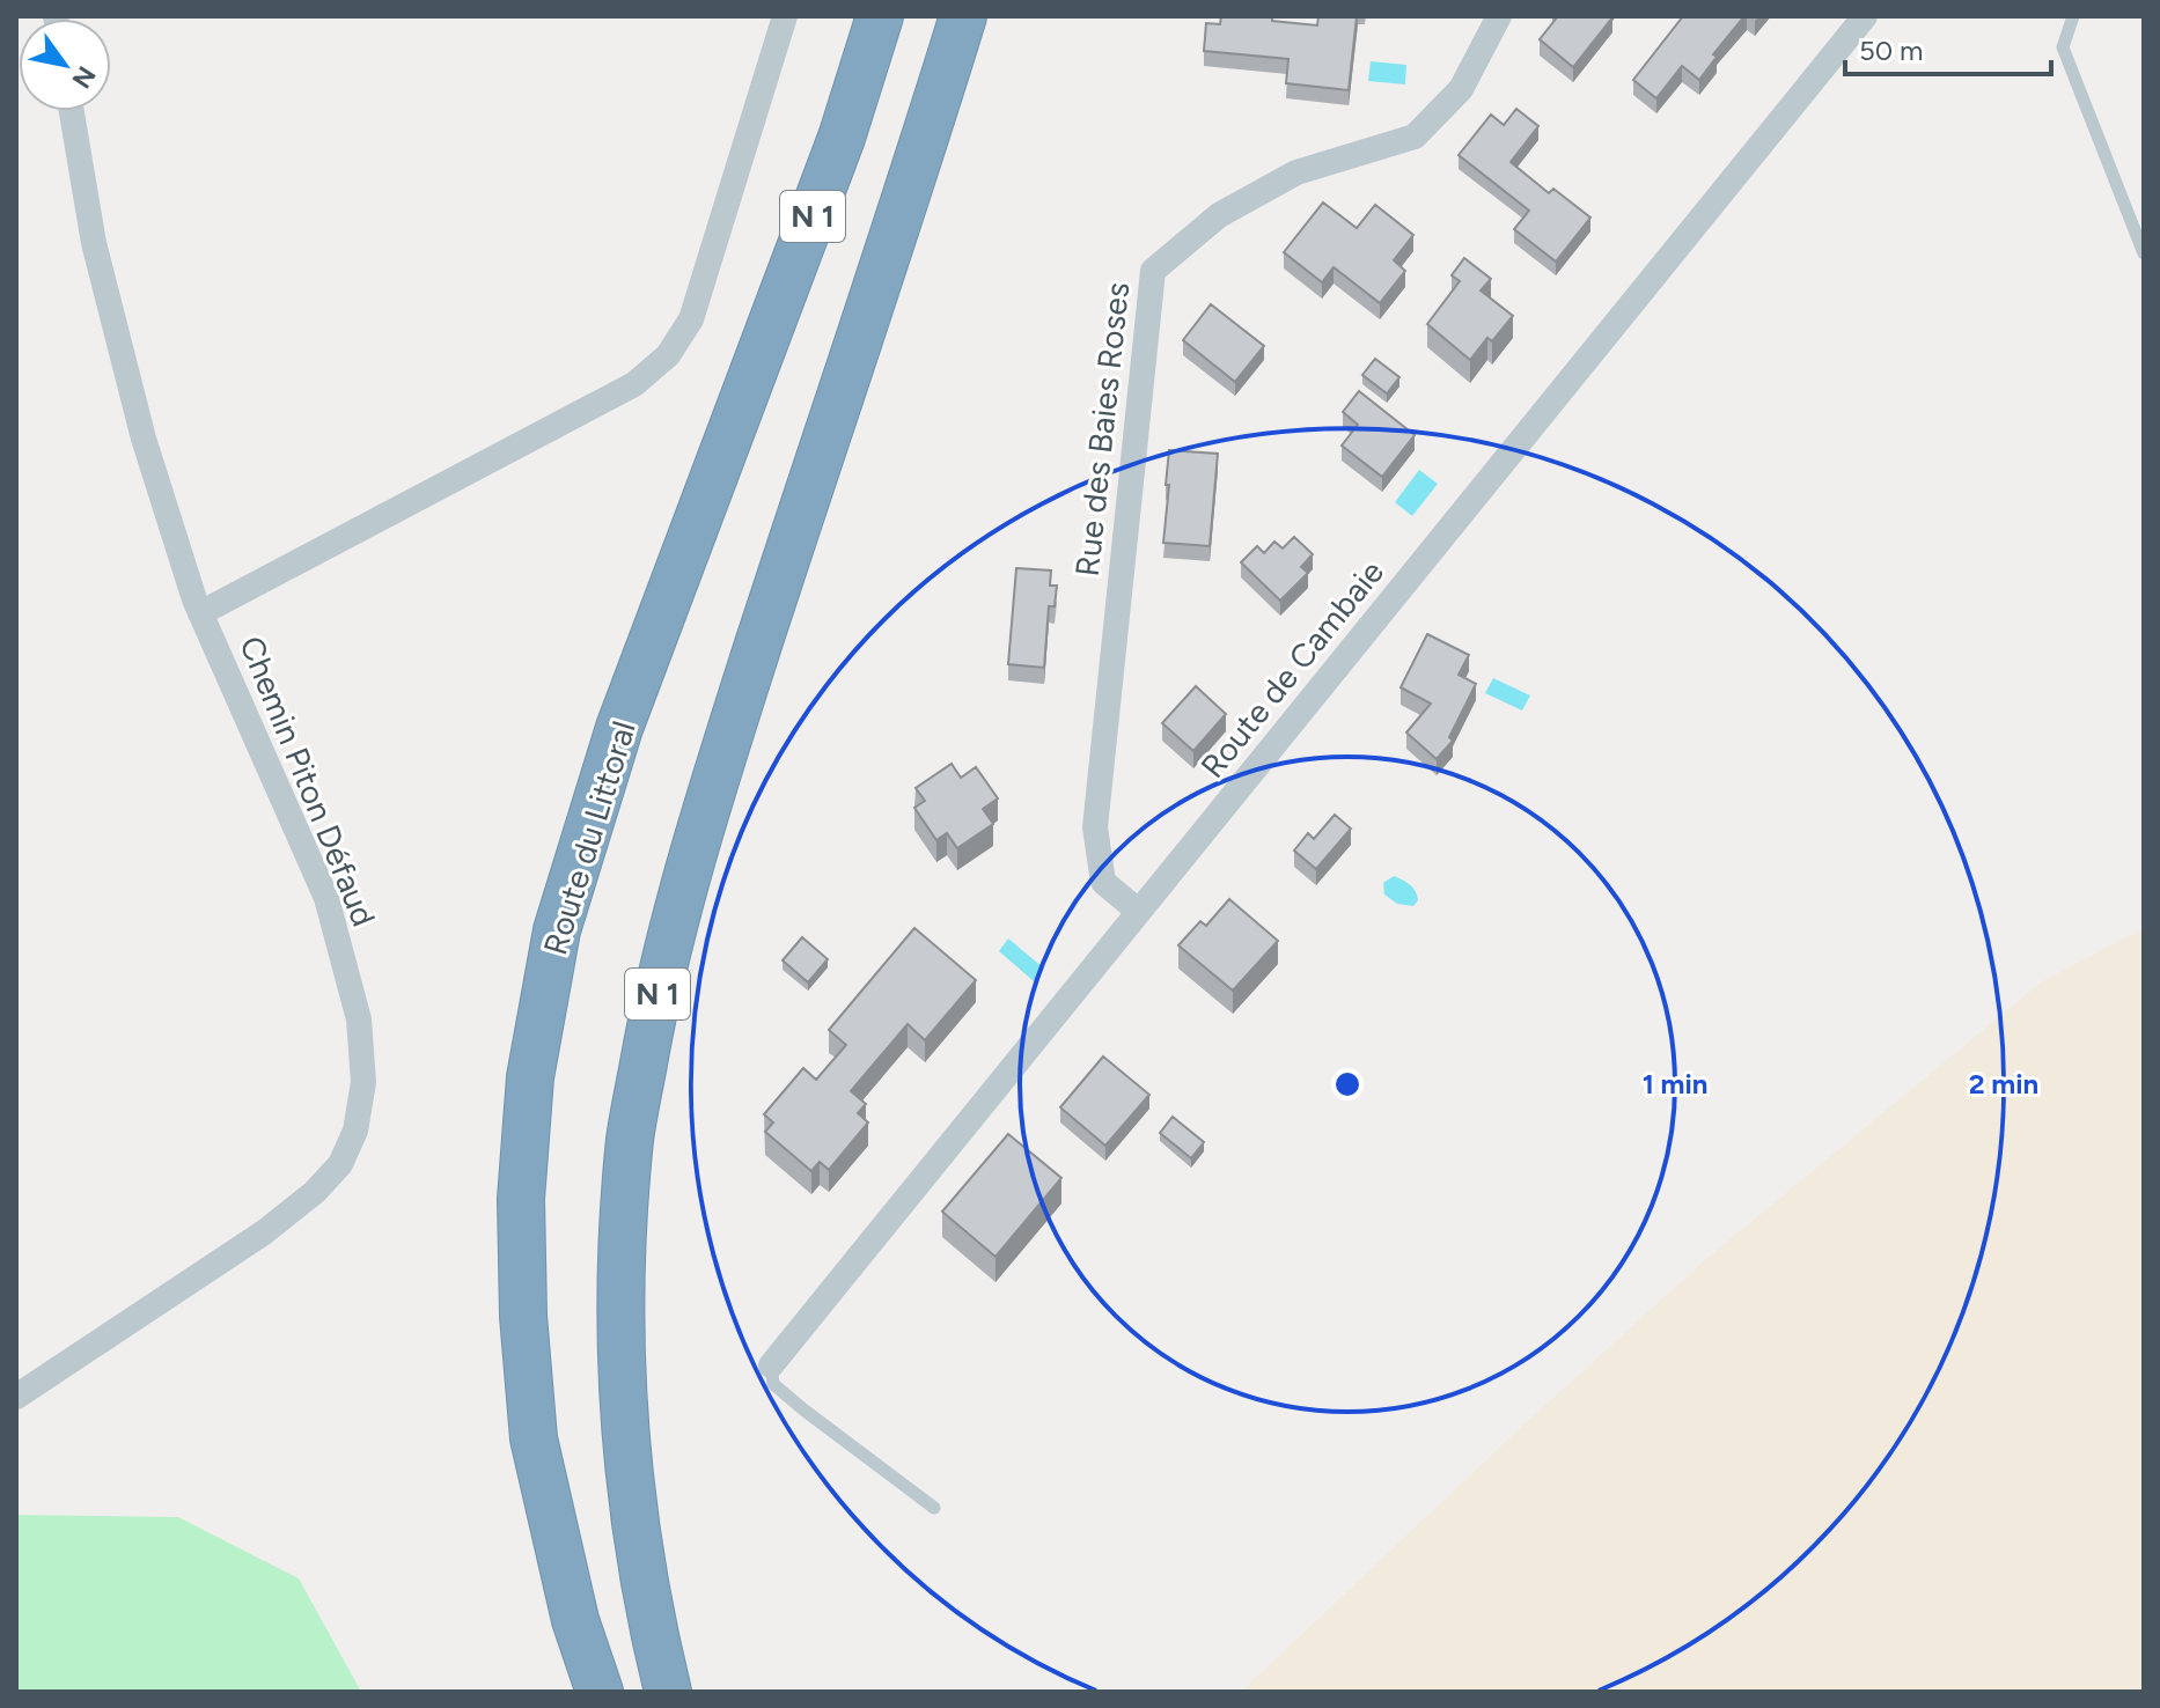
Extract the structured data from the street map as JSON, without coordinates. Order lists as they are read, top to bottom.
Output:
{
  "streets": {
    "highway": ["N 1", "Route du Littoral"],
    "street": ["Rue des Baies Roses", "Route de Cambaie", "Chemin Piton Défaud"]
  },
  "crossings": [
    ["Rue des Baies Roses", "Route de Cambaie"]
  ],
  "scale_bar": "50 m",
  "north": "bottom right",
  "rings": ["1 min", "2 min"]
}
